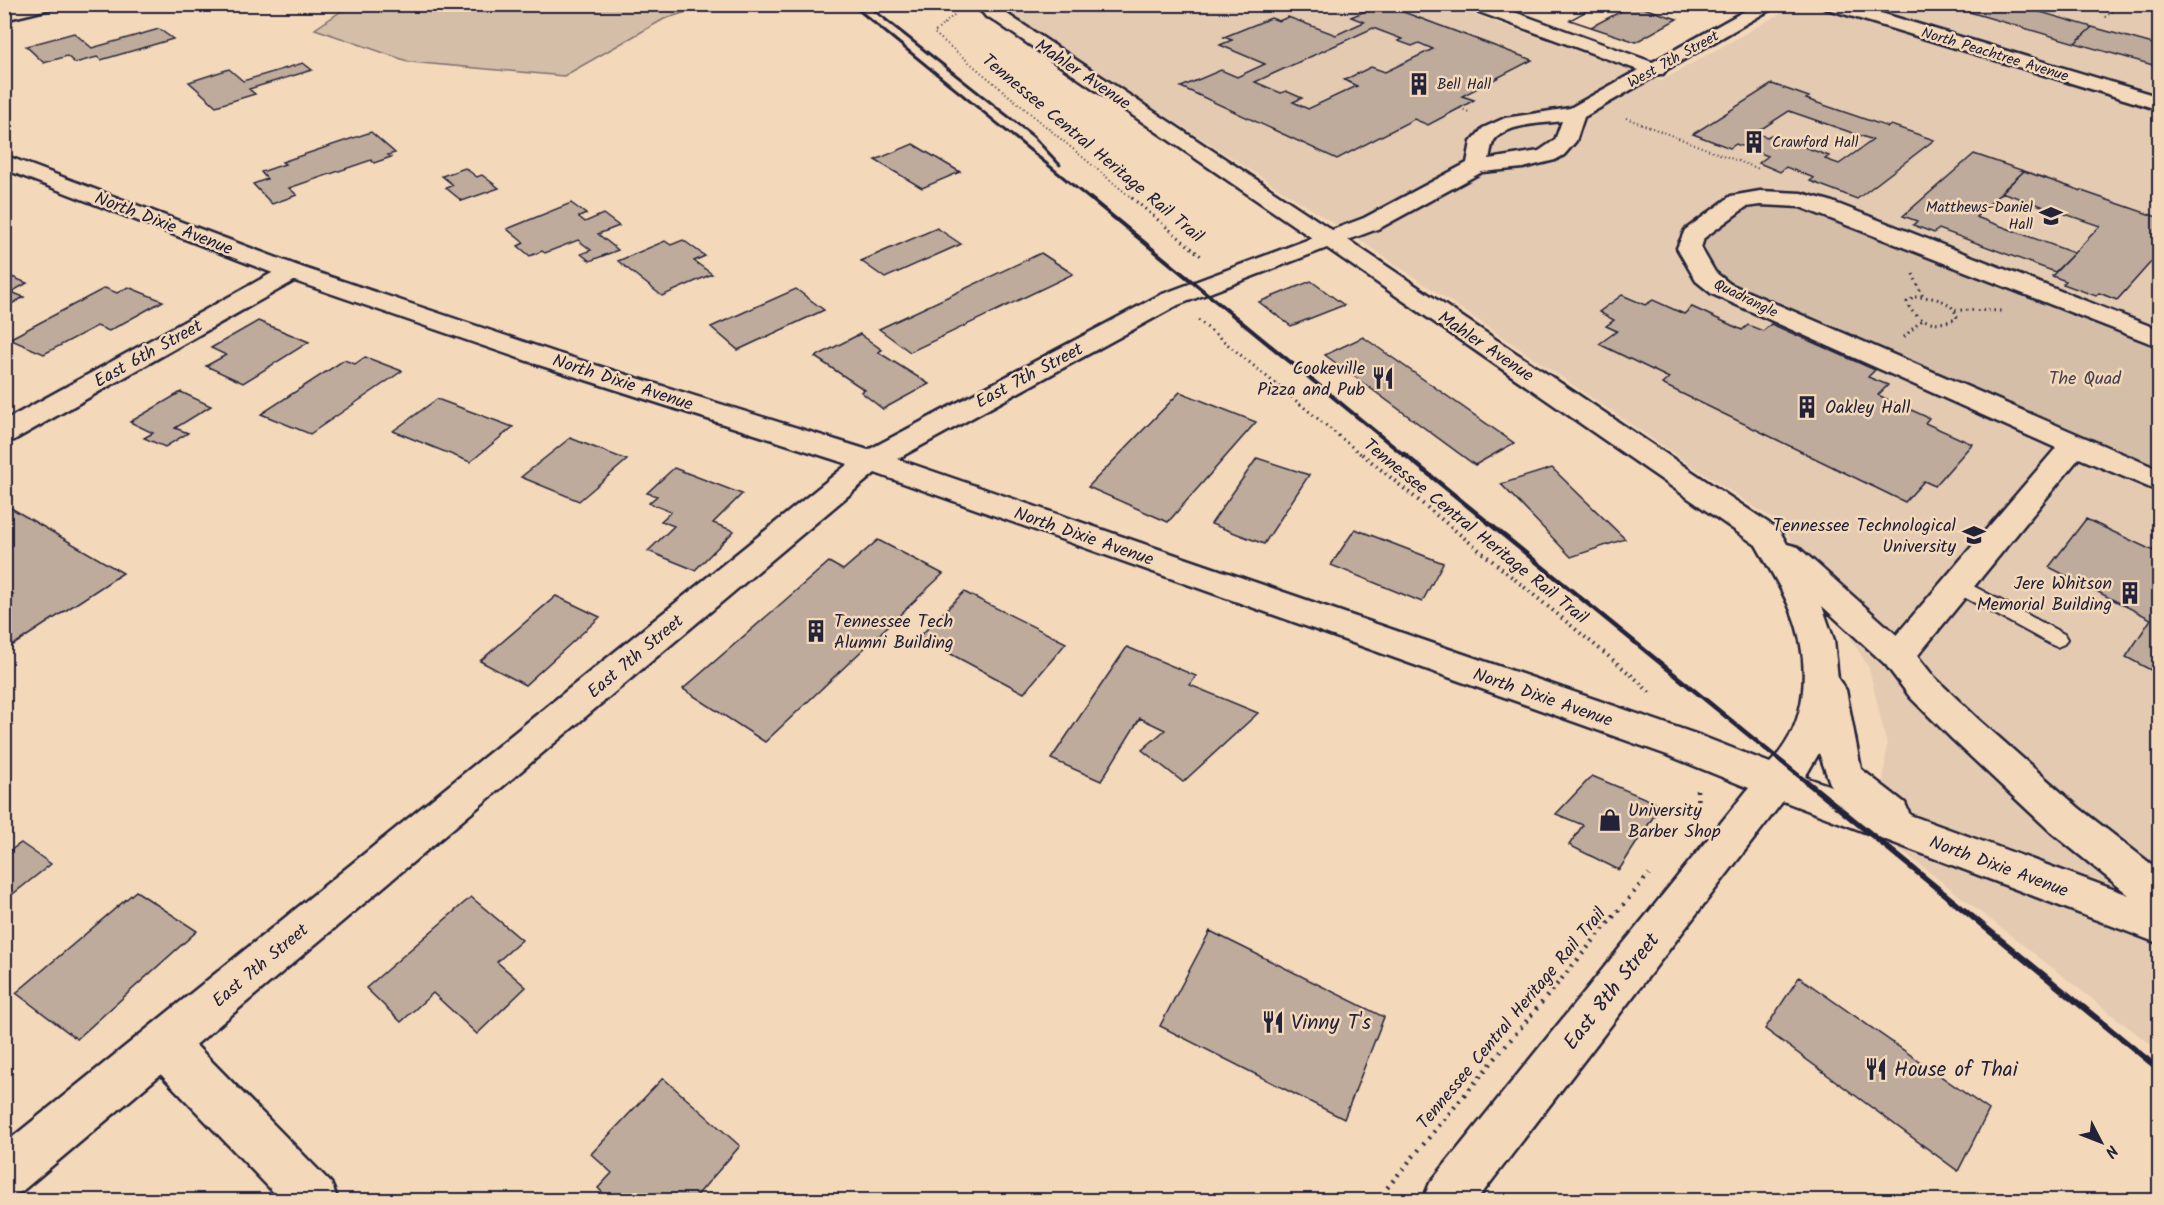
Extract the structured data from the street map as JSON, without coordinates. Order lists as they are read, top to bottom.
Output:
{
  "streets": {
    "street": [
      "North Peachtree Avenue",
      "West 7th Street",
      "Mahler Avenue",
      "North Dixie Avenue",
      "Quadrangle",
      "East 6th Street",
      "East 7th Street",
      "East 8th Street"
    ],
    "path": ["Tennessee Central Heritage Rail Trail"]
  },
  "crossings": [
    ["Mahler Avenue", "Tennessee Central Heritage Rail Trail"],
    ["Mahler Avenue", "North Dixie Avenue"],
    ["Mahler Avenue", "East 7th Street"],
    ["Mahler Avenue", "East 8th Street"],
    ["Tennessee Central Heritage Rail Trail", "North Dixie Avenue"],
    ["Tennessee Central Heritage Rail Trail", "East 7th Street"],
    ["North Dixie Avenue", "East 6th Street"],
    ["North Dixie Avenue", "East 7th Street"],
    ["North Dixie Avenue", "East 8th Street"]
  ],
  "parks": ["The Quad"],
  "places": {
    "building": [
      "Bell Hall",
      "Crawford Hall",
      "Oakley Hall",
      "Jere Whitson Memorial Building",
      "Tennessee Tech Alumni Building"
    ],
    "school or university": ["Matthews-Daniel Hall", "Tennessee Technological University"],
    "restaurant": ["Cookeville Pizza and Pub", "Vinny T's", "House of Thai"],
    "shop": ["University Barber Shop"]
  },
  "north": "bottom right"
}
